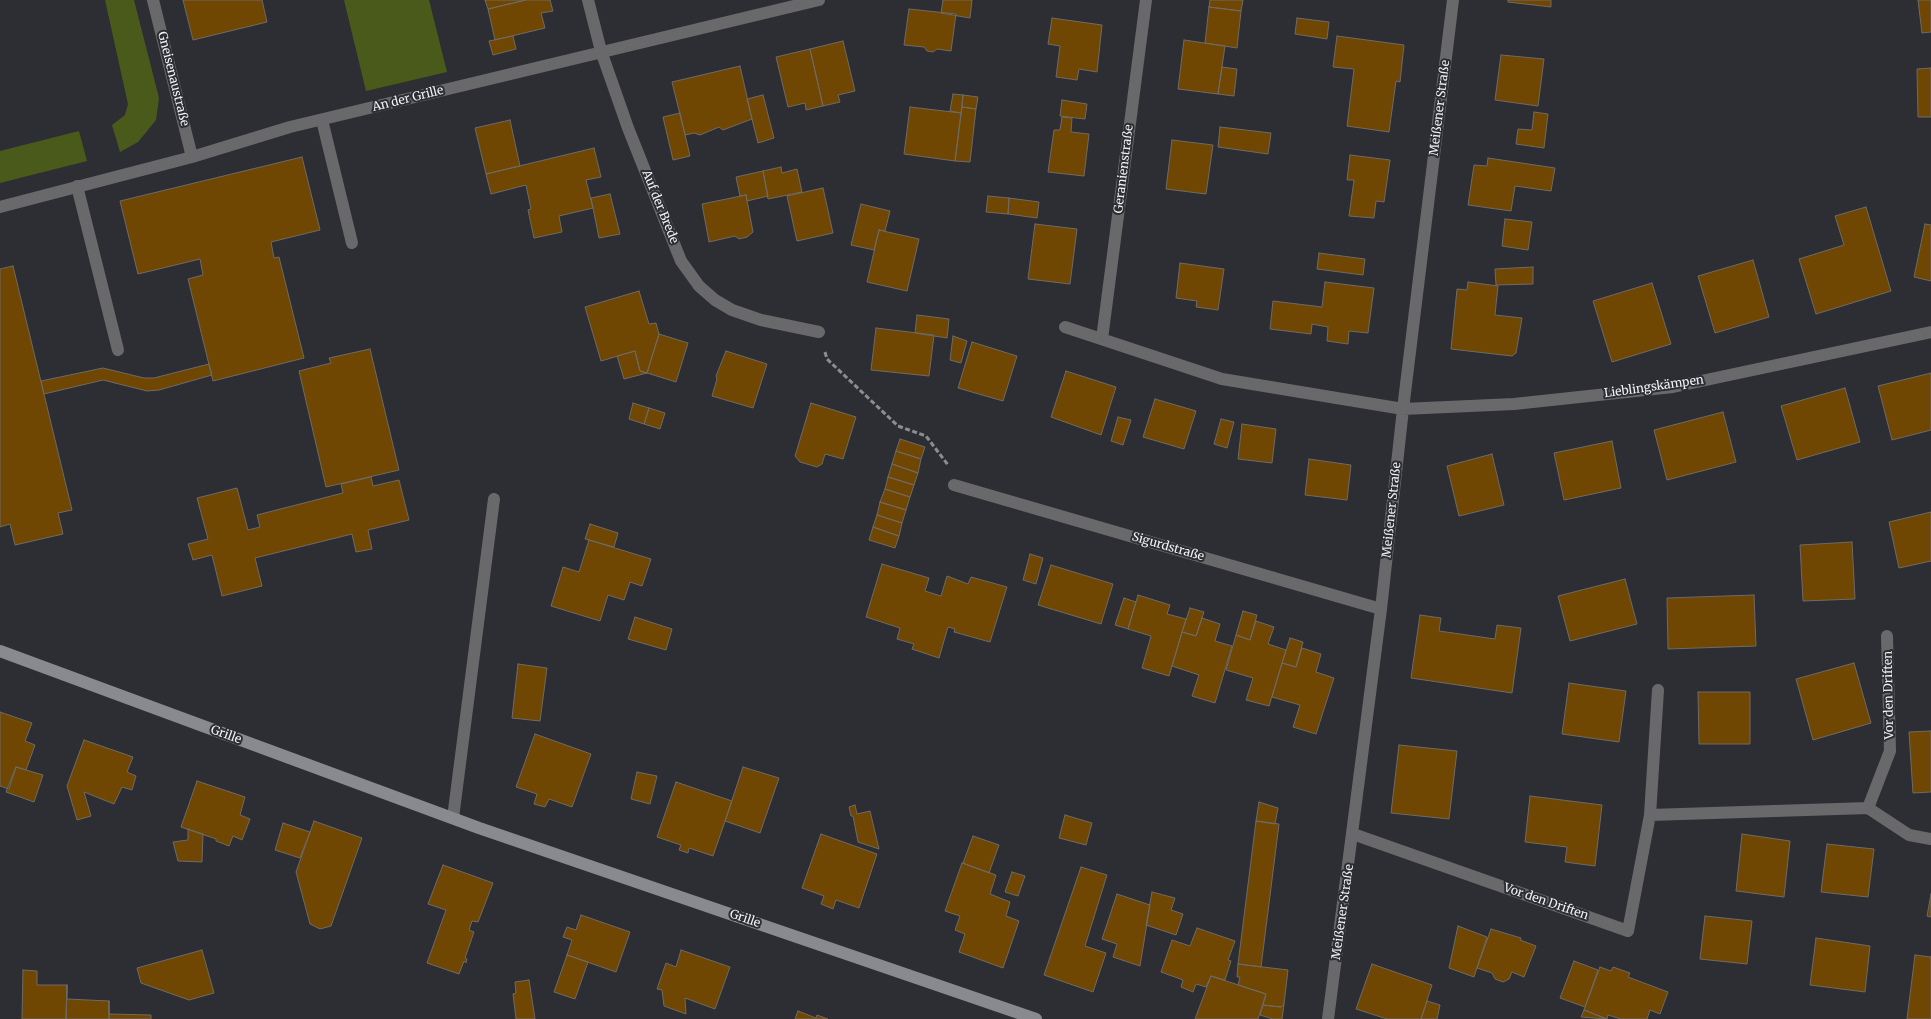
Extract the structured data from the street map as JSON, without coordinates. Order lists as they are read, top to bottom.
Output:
{
  "streets": {
    "main road": ["Grille"],
    "street": [
      "Gneisenaustraße",
      "An der Grille",
      "Meißener Straße",
      "Geranienstraße",
      "Auf der Brede",
      "Lieblingskämpen",
      "Sigurdstraße",
      "Vor den Driften"
    ]
  },
  "crossings": [
    ["Gneisenaustraße", "An der Grille"],
    ["An der Grille", "Auf der Brede"],
    ["Meißener Straße", "Lieblingskämpen"],
    ["Meißener Straße", "Sigurdstraße"],
    ["Meißener Straße", "Vor den Driften"]
  ]
}
